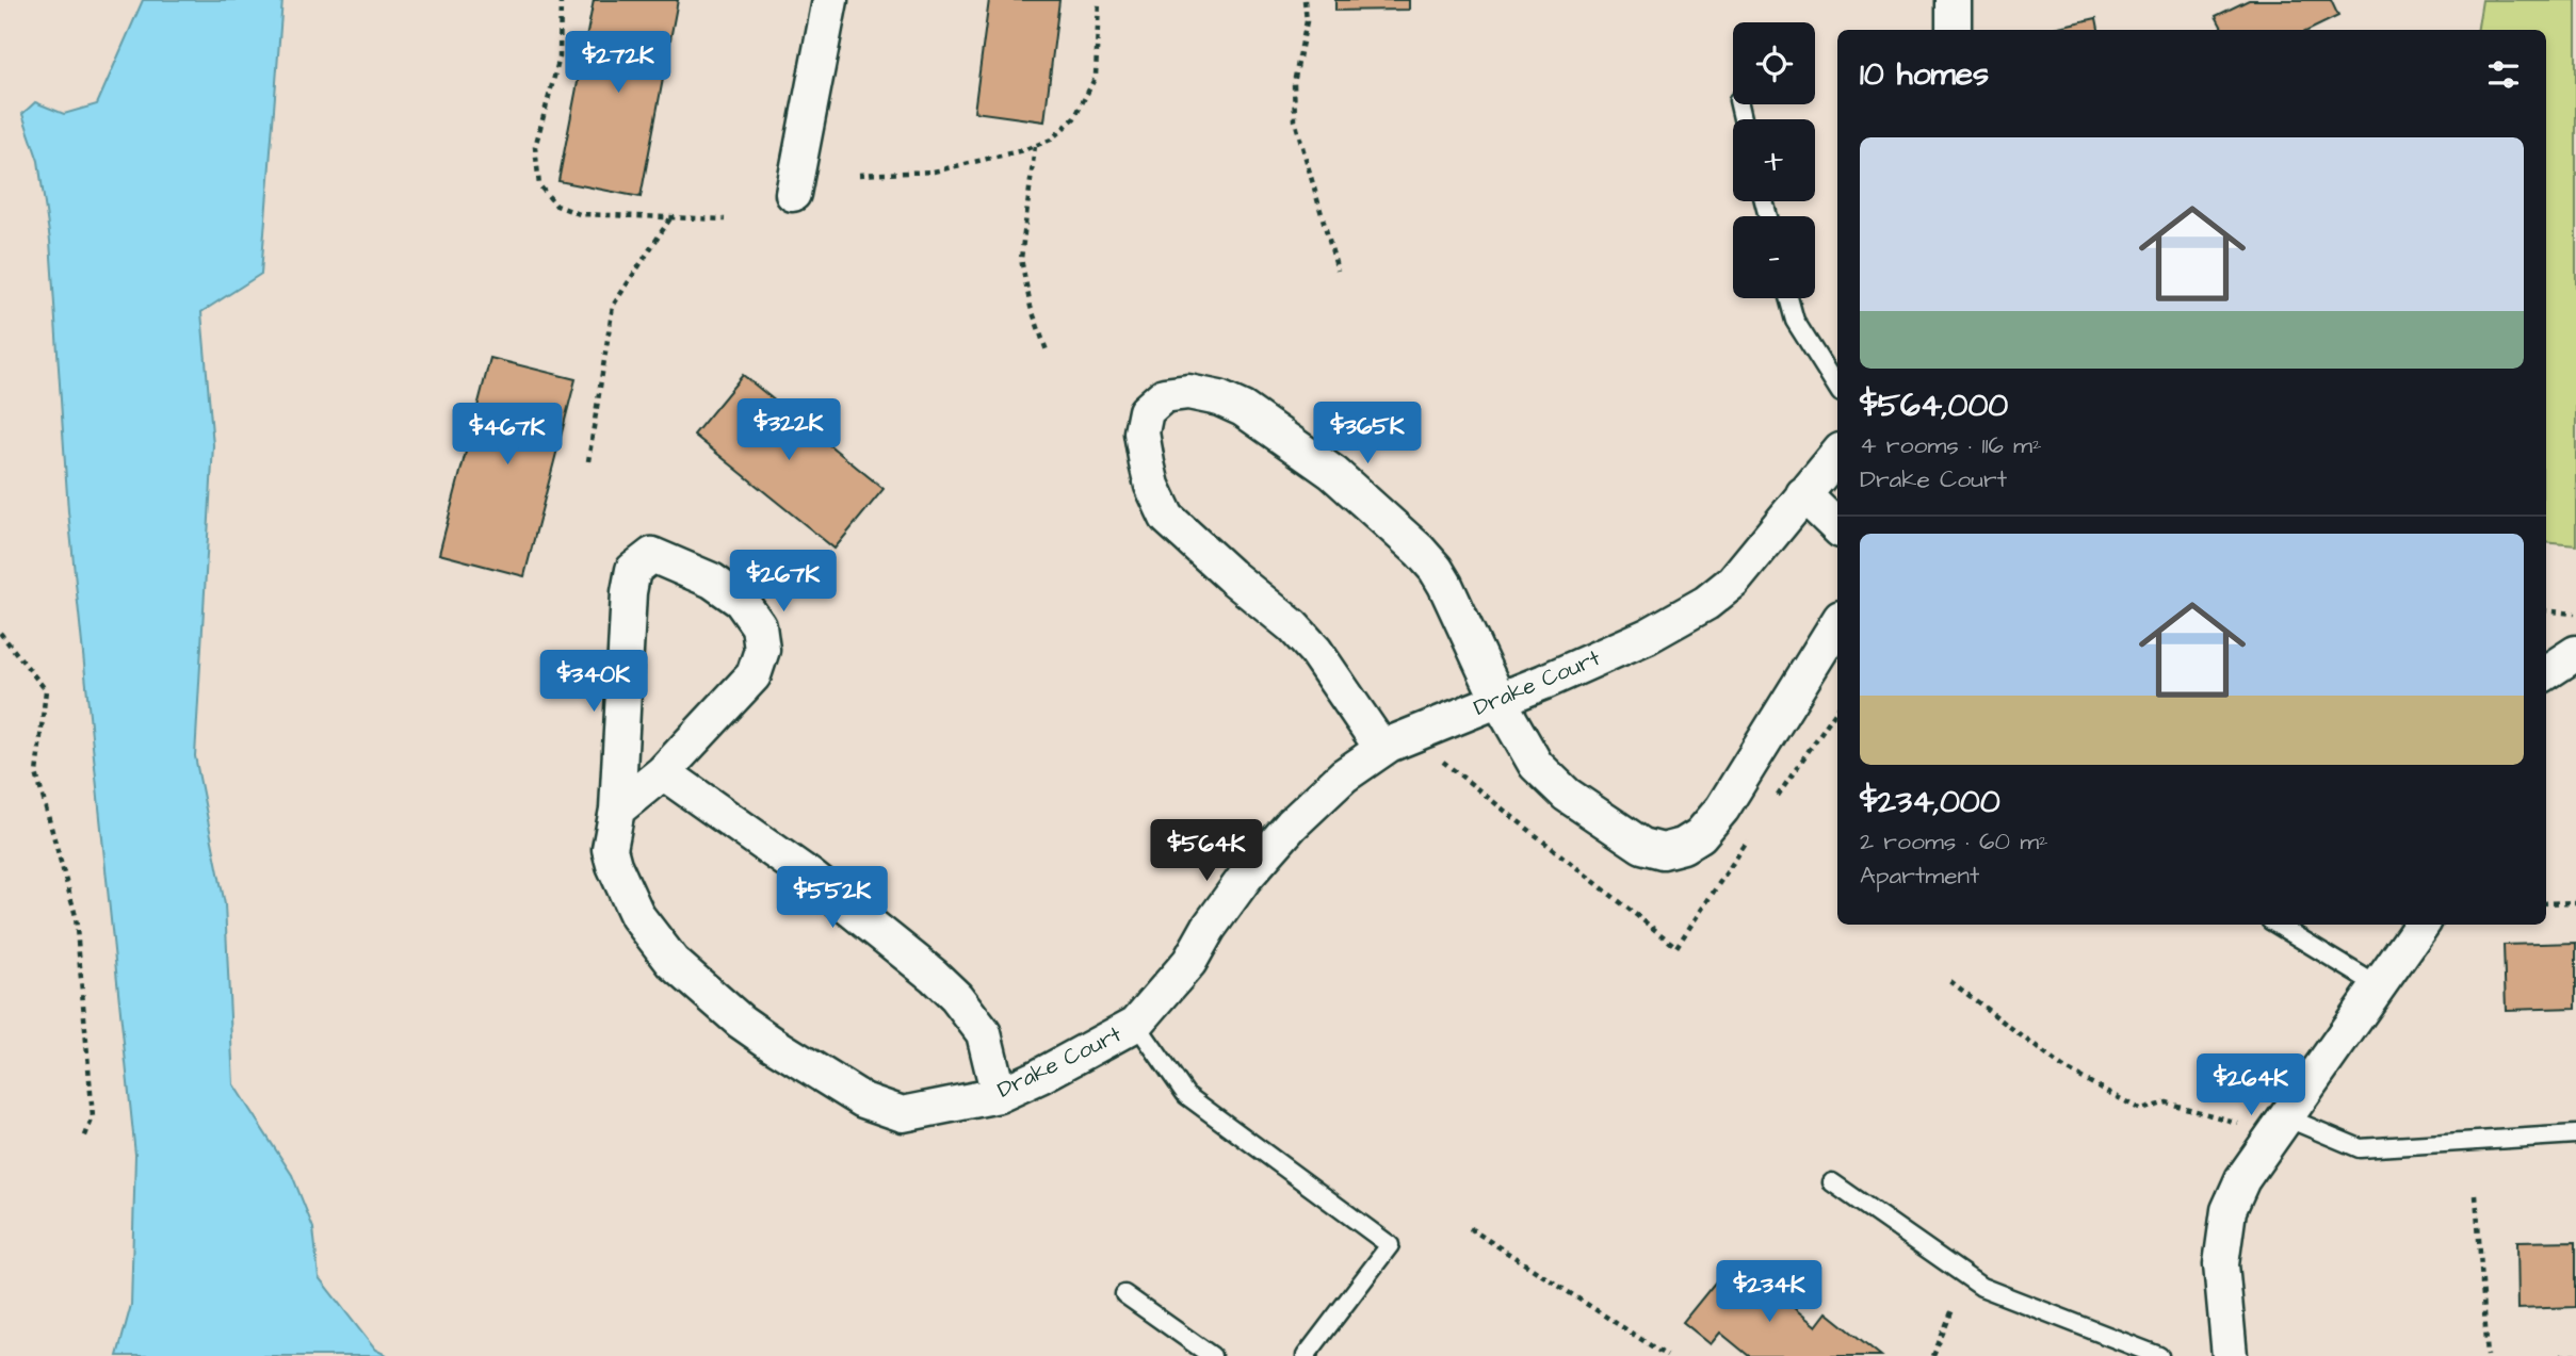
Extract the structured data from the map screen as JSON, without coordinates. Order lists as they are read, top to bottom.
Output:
{
  "streets": {
    "street": ["Drake Court"]
  },
  "page": {
    "map_buttons": ["+", "−"],
    "heading": "10 homes",
    "price": [
      "$272K",
      "$322K",
      "$365K",
      "$467K",
      "$267K",
      "$340K",
      "$564K",
      "$552K",
      "$264K",
      "$234K"
    ],
    "list": [
      {
        "name": "$564,000",
        "note": "4 rooms · 116 m² · Drake Court"
      },
      {
        "name": "$234,000",
        "note": "2 rooms · 60 m² · Apartment"
      }
    ]
  }
}
